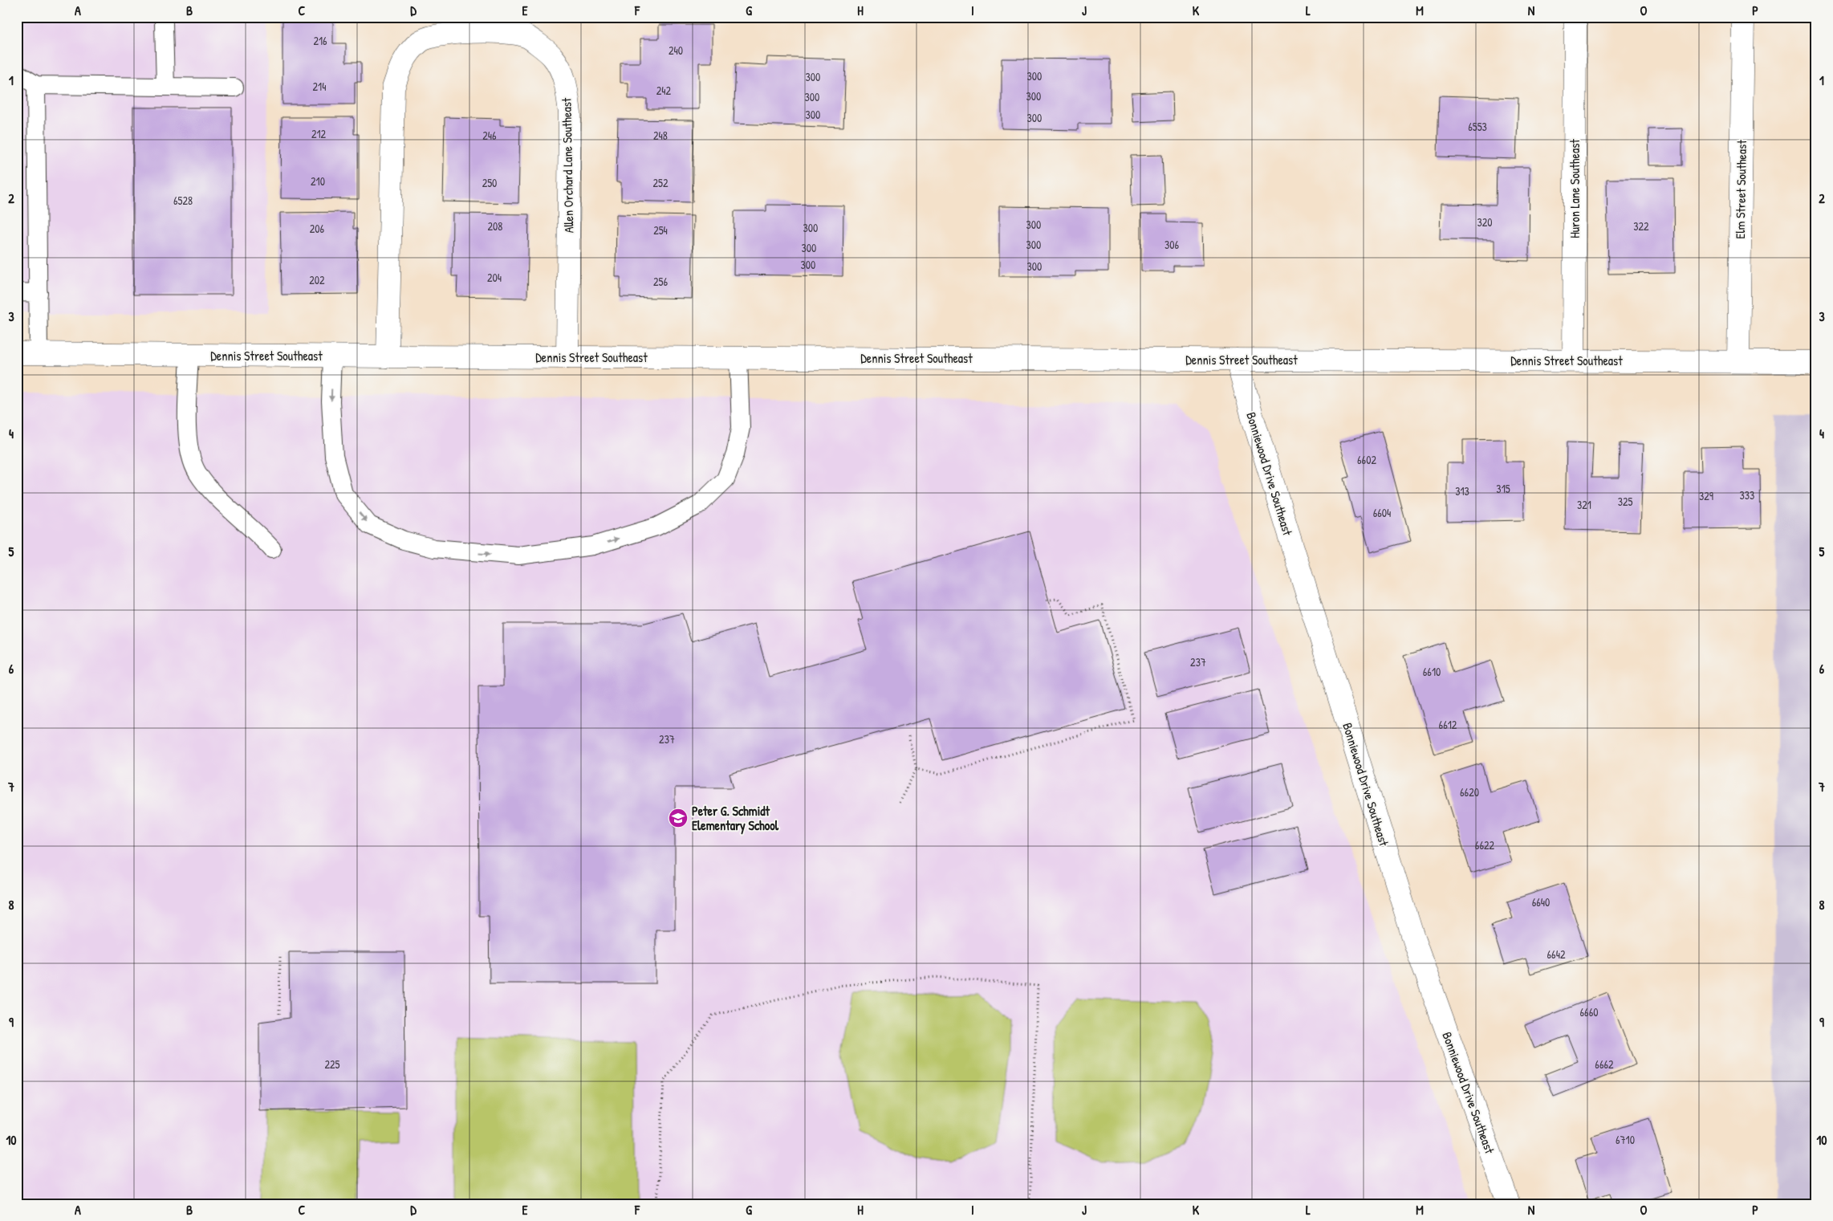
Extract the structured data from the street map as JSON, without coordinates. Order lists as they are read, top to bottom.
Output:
{
  "streets": {
    "street": [
      "Allen Orchard Lane Southeast",
      "Huron Lane Southeast",
      "Elm Street Southeast",
      "Dennis Street Southeast",
      "Bonniewood Drive Southeast"
    ]
  },
  "crossings": [
    ["Allen Orchard Lane Southeast", "Dennis Street Southeast"],
    ["Huron Lane Southeast", "Dennis Street Southeast"],
    ["Elm Street Southeast", "Dennis Street Southeast"],
    ["Dennis Street Southeast", "Bonniewood Drive Southeast"]
  ],
  "places": {
    "school or university": ["Peter G. Schmidt Elementary School"]
  },
  "house_numbers": [
    "216",
    "240",
    "300",
    "300",
    "214",
    "242",
    "300",
    "300",
    "300",
    "300",
    "6553",
    "212",
    "246",
    "248",
    "210",
    "250",
    "252",
    "6528",
    "320",
    "300",
    "208",
    "322",
    "300",
    "206",
    "254",
    "300",
    "306",
    "300",
    "300",
    "300",
    "204",
    "202",
    "256",
    "6602",
    "315",
    "313",
    "333",
    "329",
    "325",
    "321",
    "6604",
    "237",
    "6610",
    "6612",
    "237",
    "6620",
    "6622",
    "6640",
    "6642",
    "6660",
    "225",
    "6662",
    "6710"
  ],
  "grid": {
    "columns": [
      "A",
      "B",
      "C",
      "D",
      "E",
      "F",
      "G",
      "H",
      "I",
      "J",
      "K",
      "L",
      "M",
      "N",
      "O",
      "P"
    ],
    "rows": [
      "1",
      "2",
      "3",
      "4",
      "5",
      "6",
      "7",
      "8",
      "9",
      "10"
    ]
  }
}
